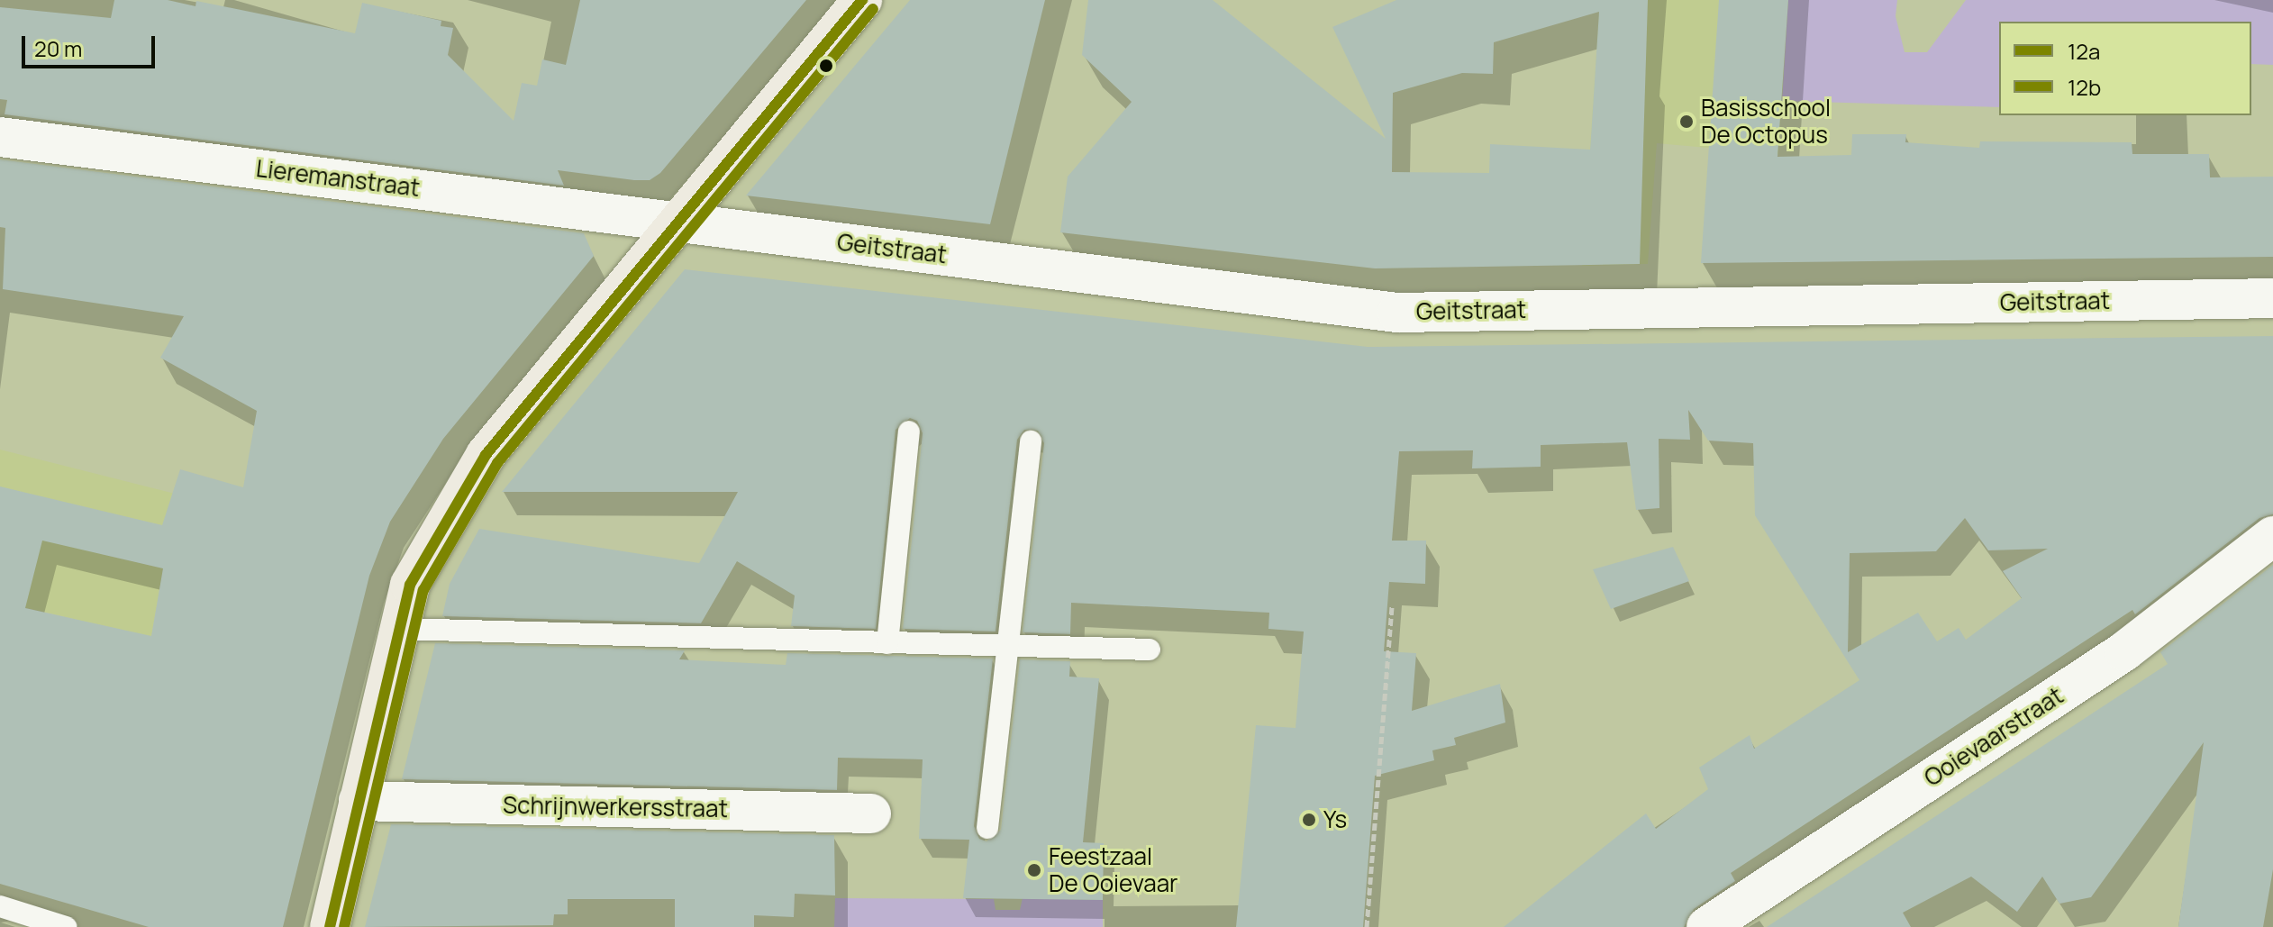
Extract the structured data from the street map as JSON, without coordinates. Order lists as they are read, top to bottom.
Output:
{
  "streets": {
    "street": [
      "Lieremanstraat",
      "Geitstraat",
      "Ooievaarstraat",
      "Schrijnwerkersstraat"
    ]
  },
  "crossings": [
    ["Lieremanstraat", "Geitstraat"]
  ],
  "places": ["Basisschool De Octopus", "Ys", "Feestzaal De Ooievaar"],
  "lines": ["transit line 12a", "transit line 12b"],
  "legend": ["12a", "12b"],
  "scale_bar": "20 m"
}
